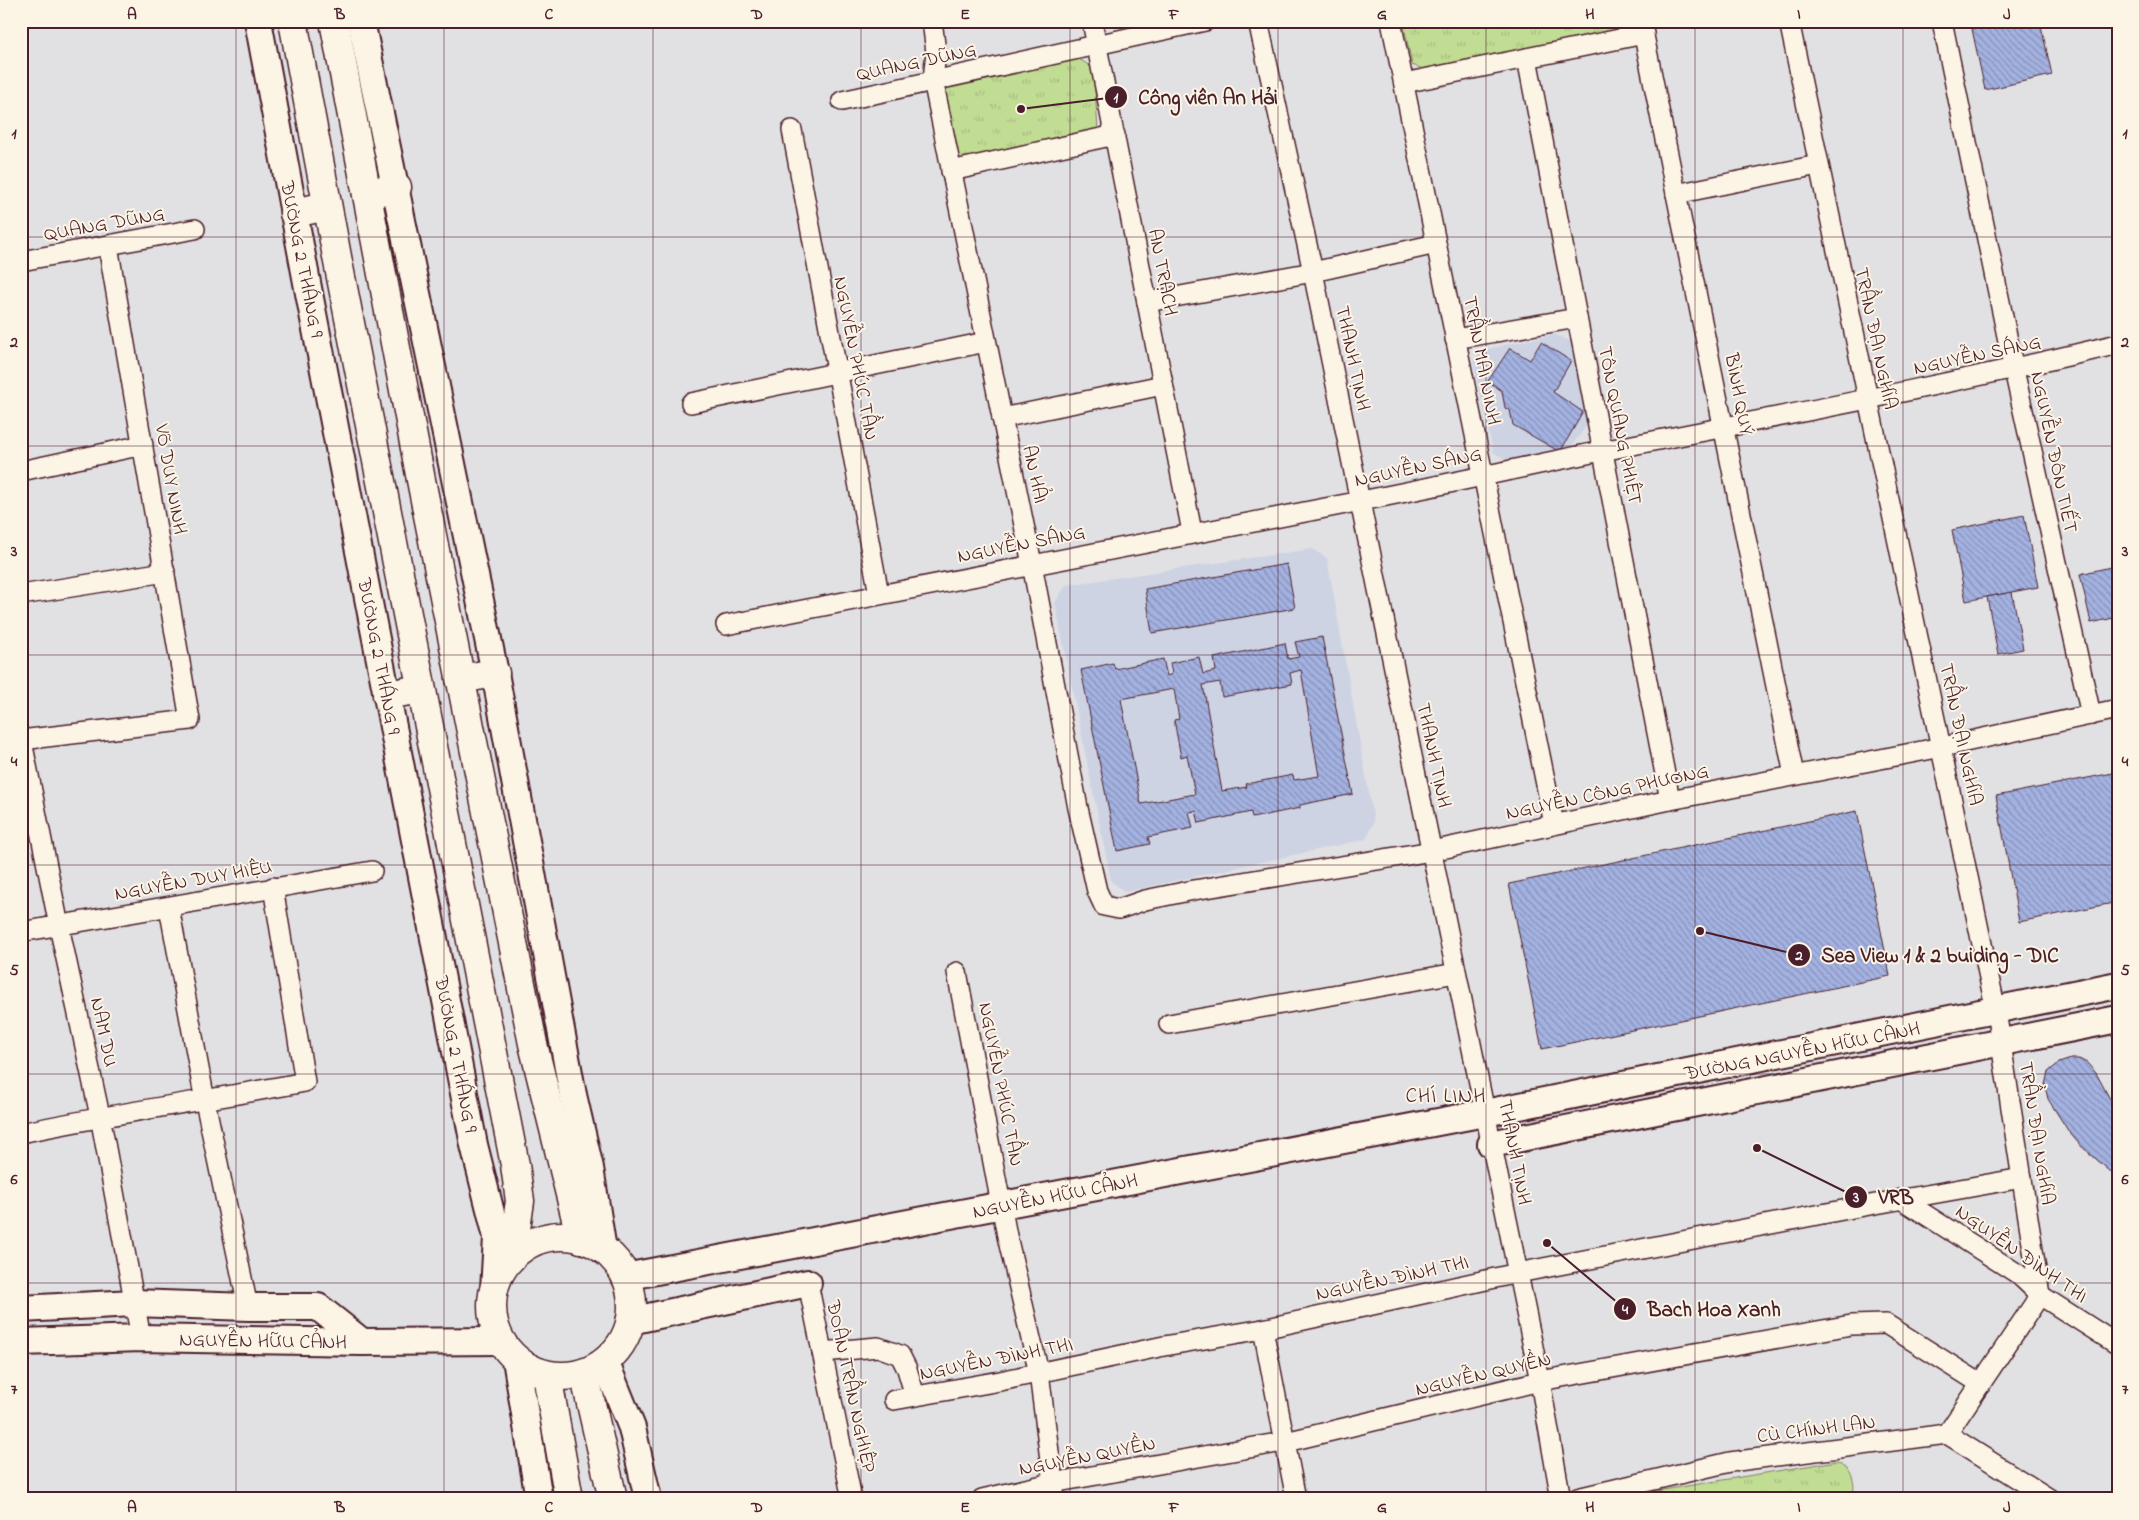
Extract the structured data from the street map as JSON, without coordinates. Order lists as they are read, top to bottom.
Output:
{
  "streets": {
    "main road": ["ĐƯỜNG 2 THÁNG 9", "ĐƯỜNG NGUYỄN HỮU CẢNH", "NGUYỄN HỮU CẢNH"],
    "street": [
      "QUANG DŨNG",
      "AN TRẠCH",
      "TRẦN ĐẠI NGHĨA",
      "NGUYỄN SÁNG",
      "NGUYỄN PHÚC TẦN",
      "THANH TỊNH",
      "TRẦN MAI NINH",
      "BÌNH QUÝ",
      "TÔN QUANG PHIỆT",
      "NGUYỄN ĐÔN TIẾT",
      "AN HẢI",
      "VÕ DUY NINH",
      "NGUYỄN CÔNG PHƯƠNG",
      "NGUYỄN DUY HIỆU",
      "NAM DU",
      "NGUYỄN ĐÌNH THI",
      "NGUYỄN QUYỀN",
      "ĐOÀN TRẦN NGHIỆP",
      "CÙ CHÍNH LAN"
    ]
  },
  "crossings": [
    ["QUANG DŨNG", "AN TRẠCH"],
    ["QUANG DŨNG", "AN HẢI"],
    ["QUANG DŨNG", "VÕ DUY NINH"],
    ["ĐƯỜNG 2 THÁNG 9", "NGUYỄN HỮU CẢNH"],
    ["AN TRẠCH", "NGUYỄN SÁNG"],
    ["TRẦN ĐẠI NGHĨA", "NGUYỄN SÁNG"],
    ["TRẦN ĐẠI NGHĨA", "NGUYỄN CÔNG PHƯƠNG"],
    ["TRẦN ĐẠI NGHĨA", "ĐƯỜNG NGUYỄN HỮU CẢNH"],
    ["TRẦN ĐẠI NGHĨA", "NGUYỄN ĐÌNH THI"],
    ["NGUYỄN SÁNG", "NGUYỄN PHÚC TẦN"],
    ["NGUYỄN SÁNG", "THANH TỊNH"],
    ["NGUYỄN SÁNG", "TRẦN MAI NINH"],
    ["NGUYỄN SÁNG", "BÌNH QUÝ"],
    ["NGUYỄN SÁNG", "TÔN QUANG PHIỆT"],
    ["NGUYỄN SÁNG", "NGUYỄN ĐÔN TIẾT"],
    ["NGUYỄN SÁNG", "AN HẢI"],
    ["NGUYỄN PHÚC TẦN", "NGUYỄN HỮU CẢNH"],
    ["NGUYỄN PHÚC TẦN", "NGUYỄN ĐÌNH THI"],
    ["NGUYỄN PHÚC TẦN", "NGUYỄN QUYỀN"],
    ["THANH TỊNH", "NGUYỄN CÔNG PHƯƠNG"],
    ["THANH TỊNH", "ĐƯỜNG NGUYỄN HỮU CẢNH"],
    ["THANH TỊNH", "NGUYỄN HỮU CẢNH"],
    ["THANH TỊNH", "NGUYỄN ĐÌNH THI"],
    ["THANH TỊNH", "NGUYỄN QUYỀN"],
    ["TRẦN MAI NINH", "NGUYỄN CÔNG PHƯƠNG"],
    ["BÌNH QUÝ", "NGUYỄN CÔNG PHƯƠNG"],
    ["TÔN QUANG PHIỆT", "NGUYỄN CÔNG PHƯƠNG"],
    ["NGUYỄN ĐÔN TIẾT", "NGUYỄN CÔNG PHƯƠNG"],
    ["AN HẢI", "NGUYỄN CÔNG PHƯƠNG"],
    ["VÕ DUY NINH", "NAM DU"],
    ["NGUYỄN DUY HIỆU", "NAM DU"],
    ["NAM DU", "NGUYỄN HỮU CẢNH"],
    ["ĐƯỜNG NGUYỄN HỮU CẢNH", "NGUYỄN HỮU CẢNH"]
  ],
  "districts": ["CHÍ LINH"],
  "places": [
    "Công viên An Hải",
    "Sea View 1 & 2 buiding - DIC",
    "VRB",
    "Bach Hoa Xanh"
  ],
  "grid": {
    "columns": [
      "A",
      "B",
      "C",
      "D",
      "E",
      "F",
      "G",
      "H",
      "I",
      "J"
    ],
    "rows": [
      "1",
      "2",
      "3",
      "4",
      "5",
      "6",
      "7"
    ]
  }
}
